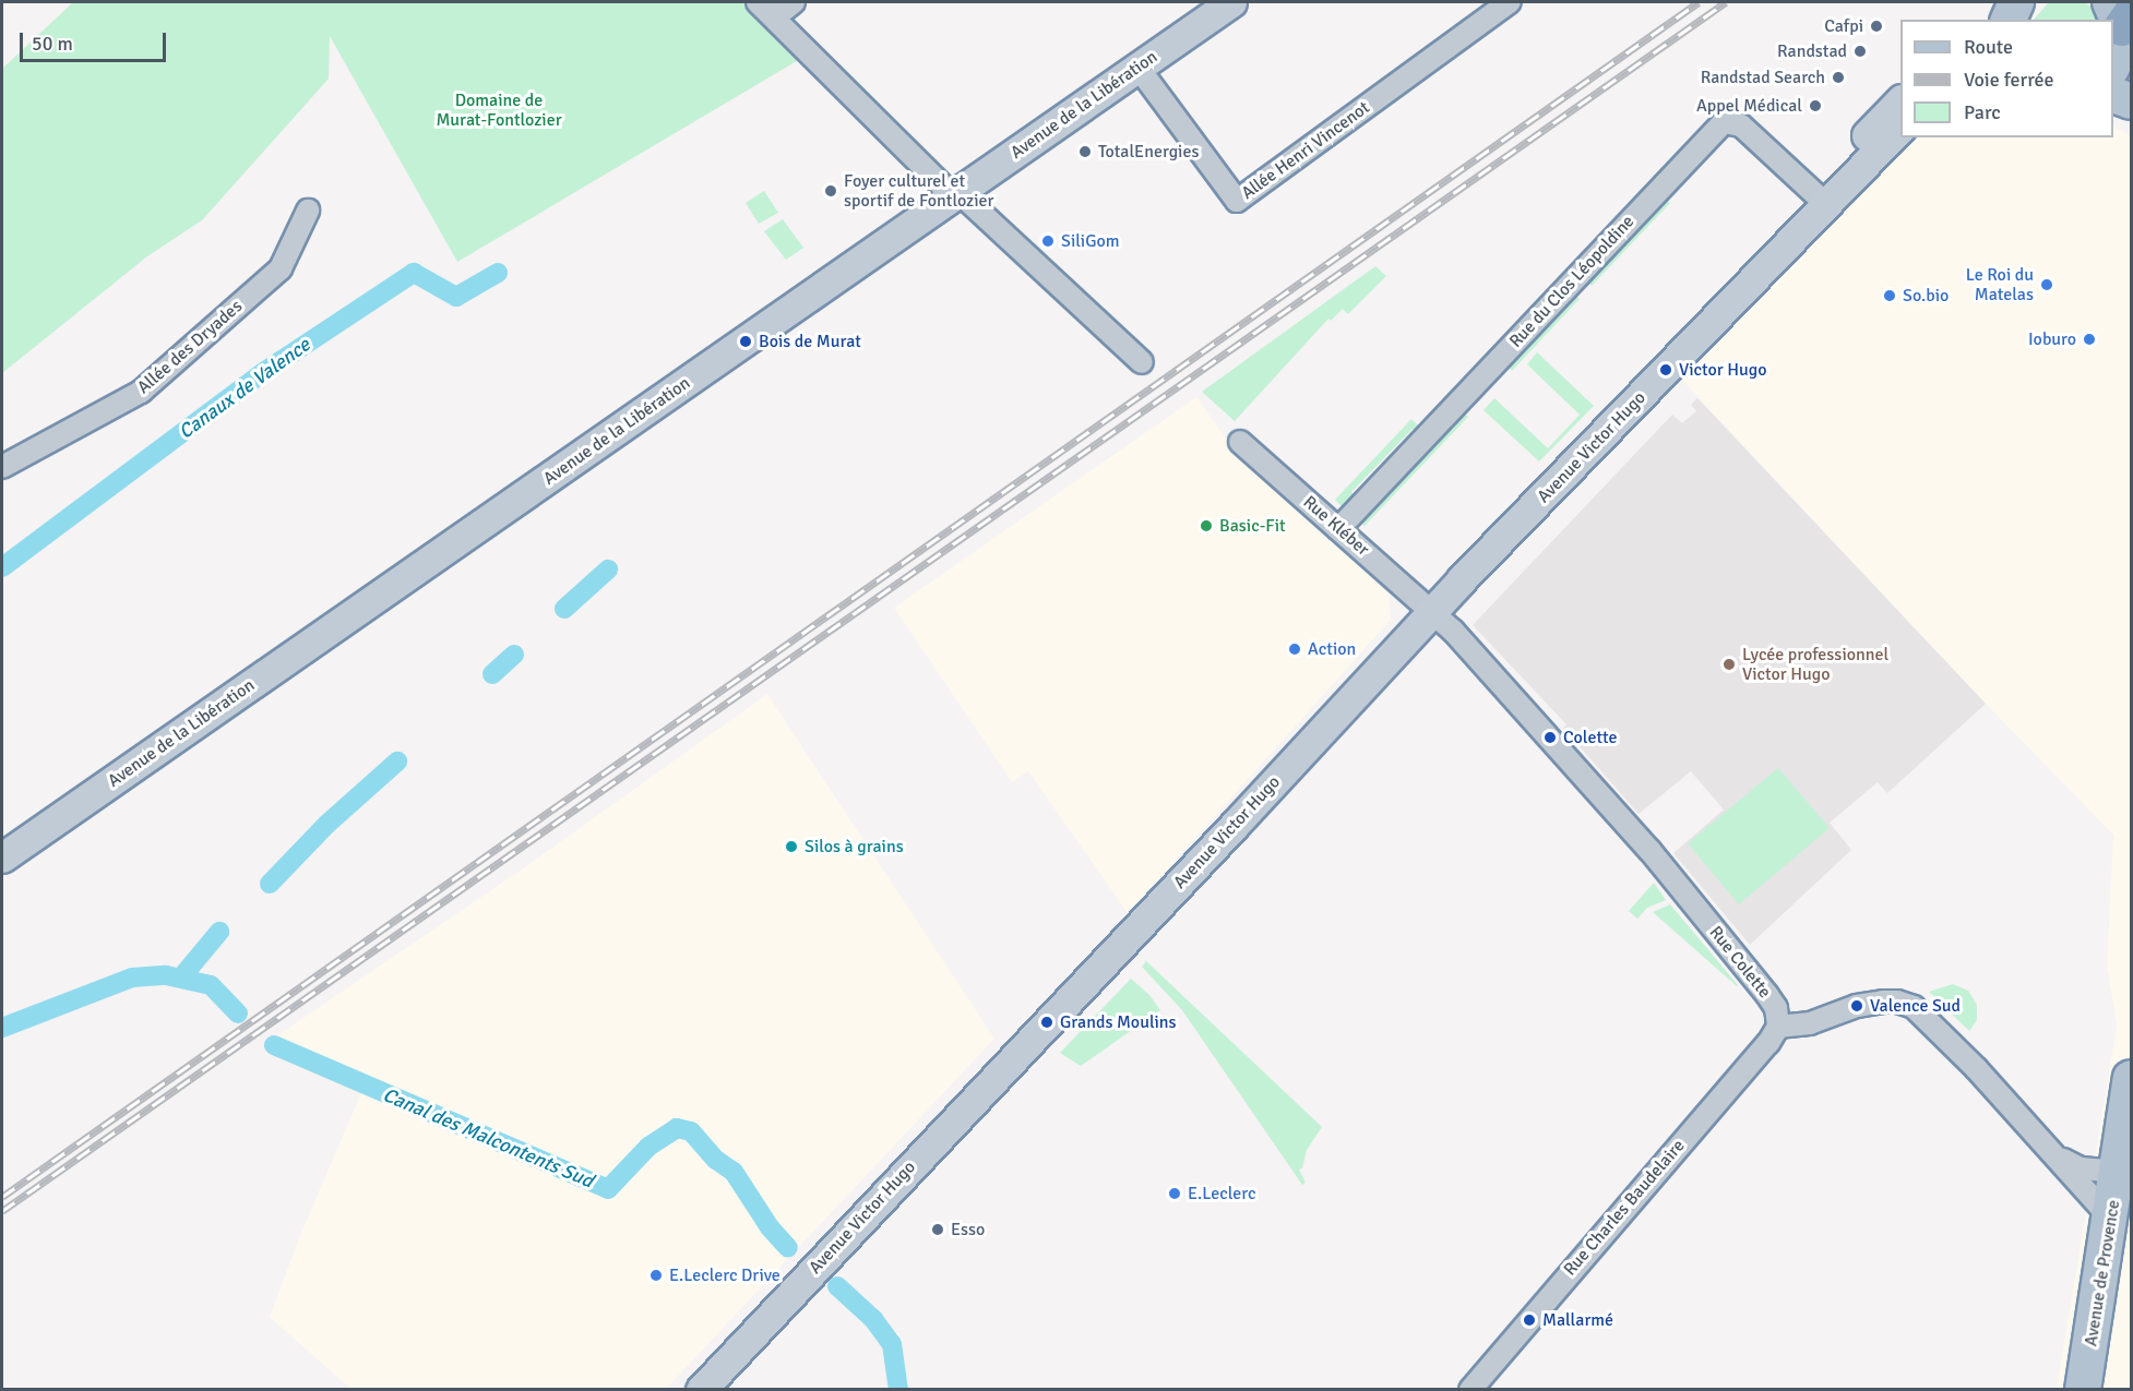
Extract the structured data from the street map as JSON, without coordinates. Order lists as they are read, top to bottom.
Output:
{
  "streets": {
    "main road": ["Avenue de la Libération", "Avenue Victor Hugo", "Avenue de Provence"],
    "street": [
      "Allée Henri Vincenot",
      "Rue du Clos Léopoldine",
      "Allée des Dryades",
      "Rue Kléber",
      "Rue Colette",
      "Rue Charles Baudelaire"
    ]
  },
  "crossings": [
    ["Avenue de la Libération", "Allée Henri Vincenot"],
    ["Rue du Clos Léopoldine", "Avenue Victor Hugo"],
    ["Rue du Clos Léopoldine", "Rue Kléber"],
    ["Avenue Victor Hugo", "Rue Kléber"],
    ["Avenue Victor Hugo", "Rue Colette"],
    ["Rue Kléber", "Rue Colette"],
    ["Rue Colette", "Rue Charles Baudelaire"]
  ],
  "water": ["Canaux de Valence", "Canal des Malcontents Sud"],
  "parks": ["Domaine de Murat-Fontlozier"],
  "places": [
    "Cafpi",
    "Randstad",
    "Randstad Search",
    "Appel Médical",
    "TotalEnergies",
    "Foyer culturel et sportif de Fontlozier",
    "SiliGom",
    "Le Roi du Matelas",
    "So.bio",
    "Ioburo",
    "Bois de Murat",
    "Victor Hugo",
    "Basic-Fit",
    "Action",
    "Lycée professionnel Victor Hugo",
    "Colette",
    "Silos à grains",
    "Valence Sud",
    "Grands Moulins",
    "E.Leclerc",
    "Esso",
    "E.Leclerc Drive",
    "Mallarmé"
  ],
  "legend": ["Route", "Voie ferrée", "Parc"],
  "scale_bar": "50 m"
}
